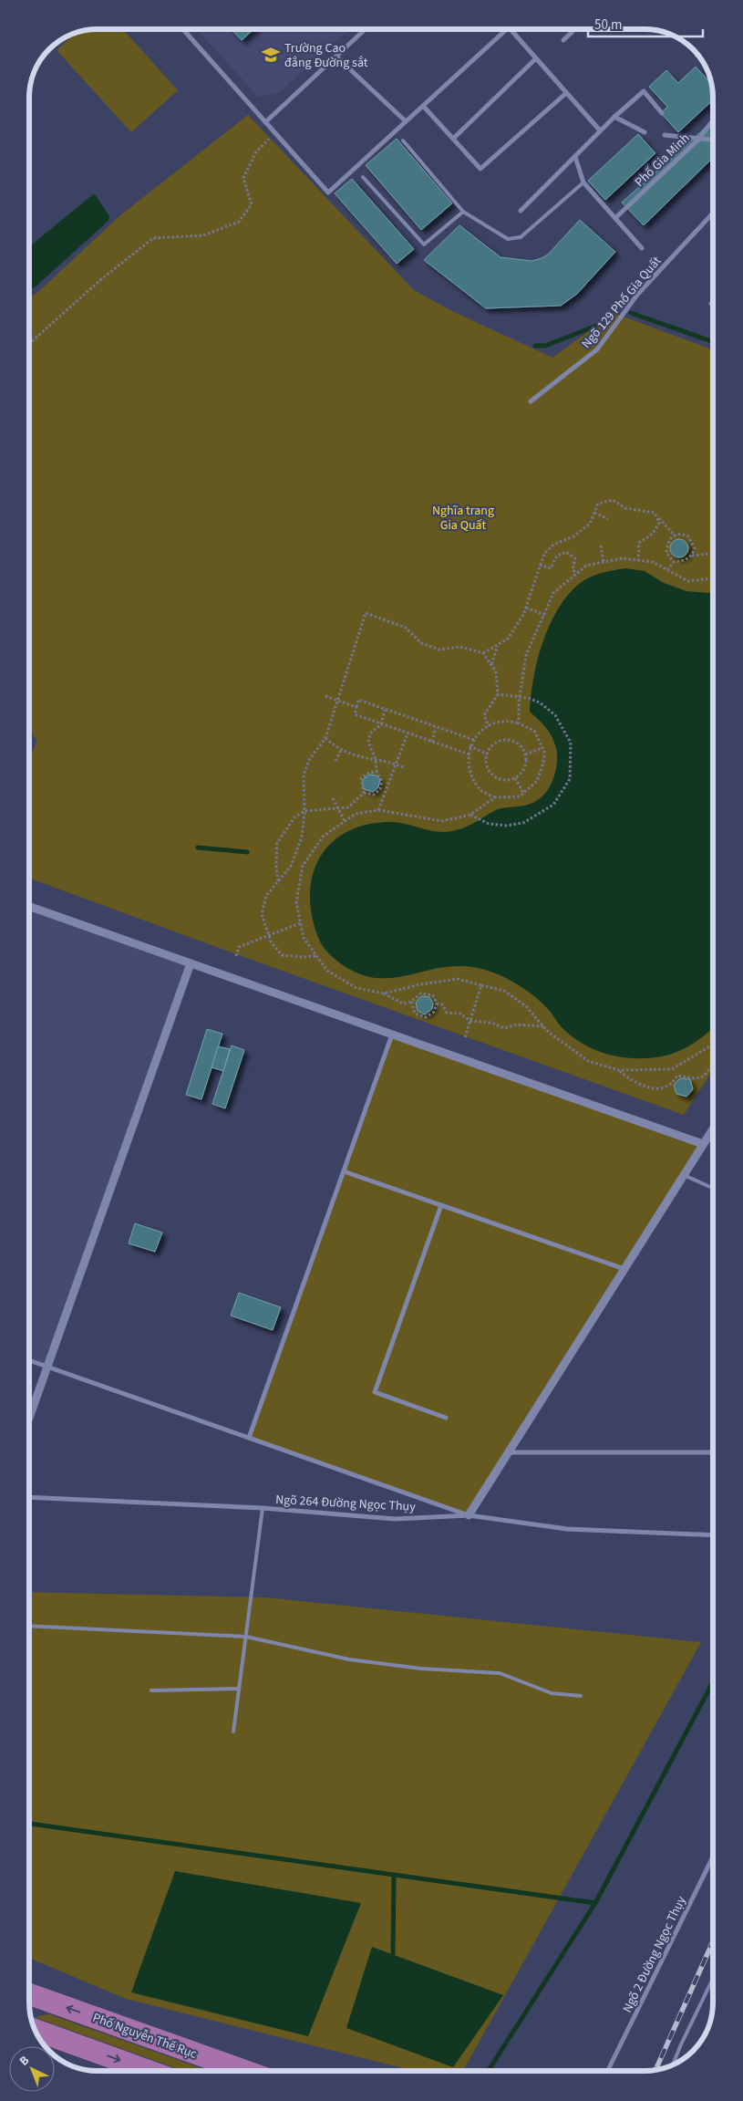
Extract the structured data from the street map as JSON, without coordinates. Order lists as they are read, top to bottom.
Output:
{
  "streets": {
    "main road": ["Phố Nguyễn Thế Rục"],
    "street": [
      "Phố Gia Minh",
      "Ngõ 129 Phố Gia Quất",
      "Ngõ 264 Đường Ngọc Thụy",
      "Ngõ 2 Đường Ngọc Thụy"
    ]
  },
  "parks": ["Nghĩa trang Gia Quất"],
  "places": {
    "school or university": ["Trường Cao đẳng Đường sắt"]
  },
  "scale_bar": "50 m",
  "north": "top left"
}
